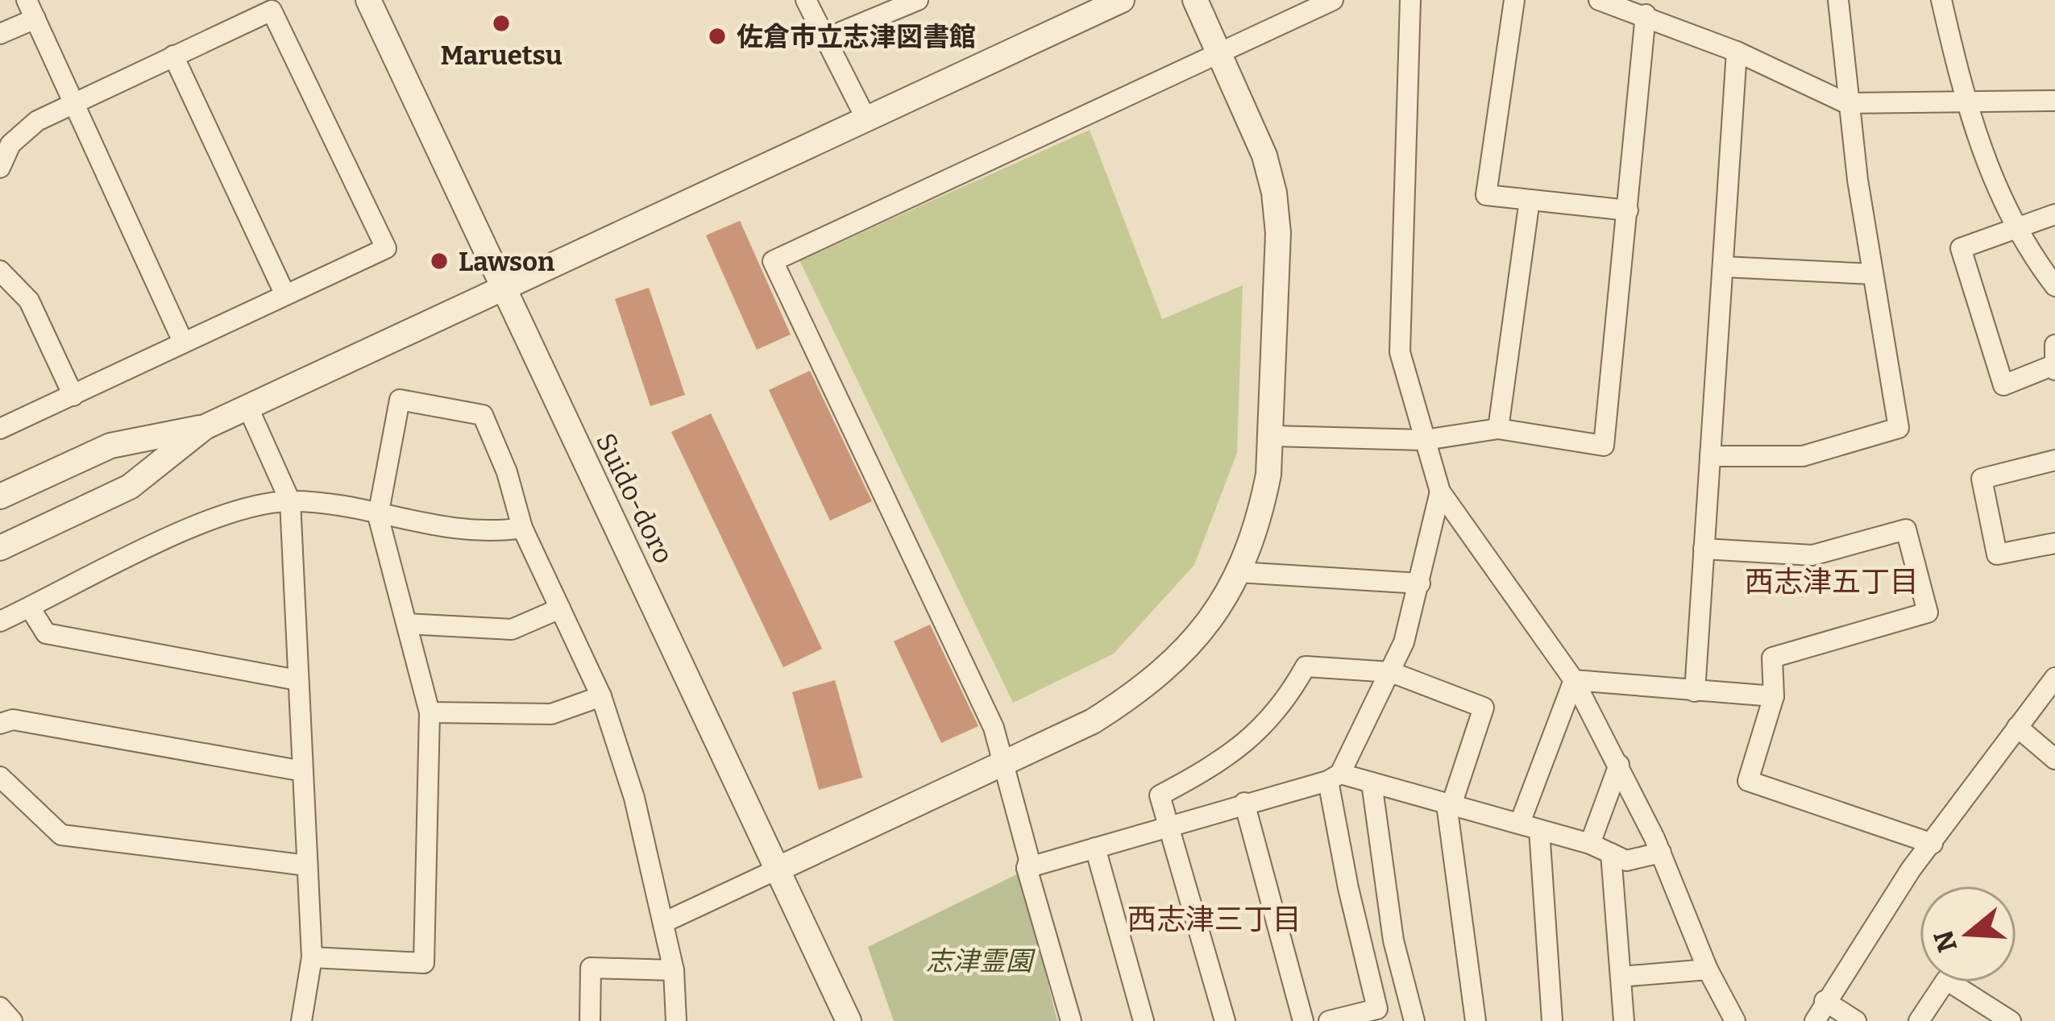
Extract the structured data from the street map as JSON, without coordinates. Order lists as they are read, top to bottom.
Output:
{
  "streets": {
    "street": ["Suido-doro"]
  },
  "districts": ["西志津五丁目", "西志津三丁目"],
  "parks": ["志津霊園"],
  "places": ["Maruetsu", "佐倉市立志津図書館", "Lawson"],
  "north": "left"
}
